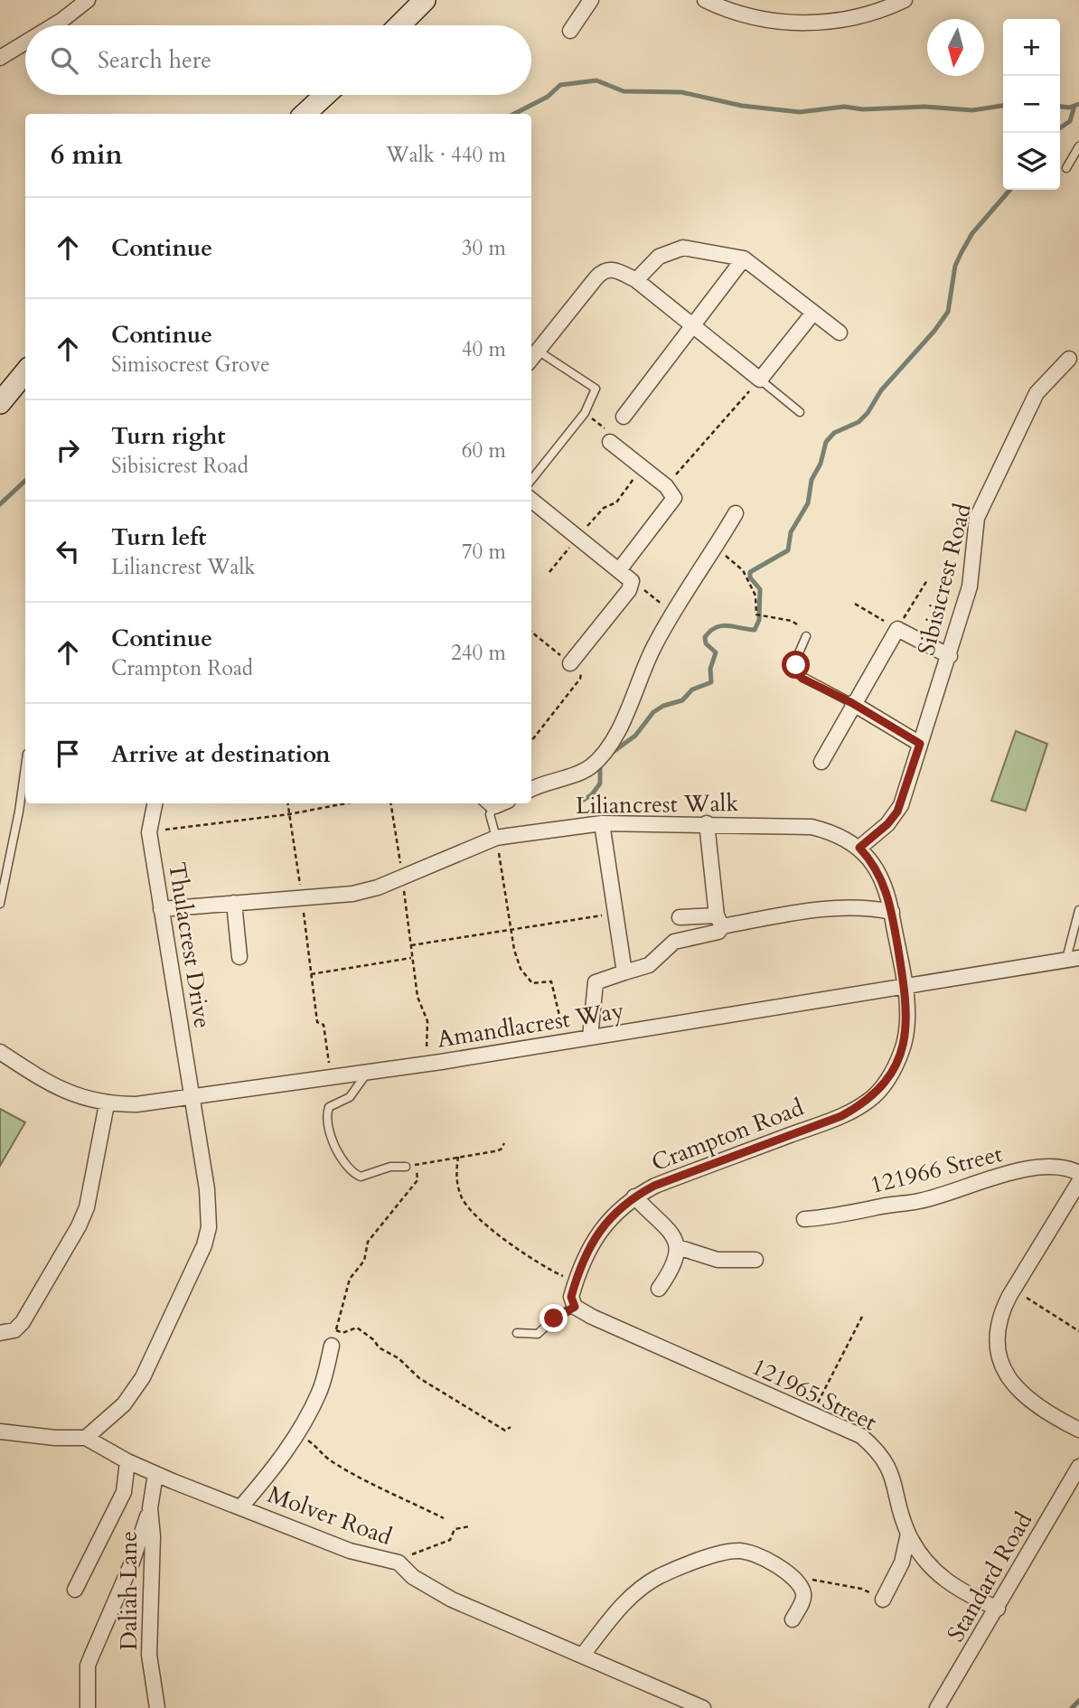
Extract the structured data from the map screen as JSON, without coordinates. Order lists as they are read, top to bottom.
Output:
{
  "streets": {
    "street": [
      "Sibisicrest Road",
      "Liliancrest Walk",
      "Thulacrest Drive",
      "Amandlacrest Way",
      "Crampton Road",
      "121966 Street",
      "121965 Street",
      "Molver Road",
      "Standard Road",
      "Daliah Lane"
    ]
  },
  "crossings": [
    ["Sibisicrest Road", "Liliancrest Walk"],
    ["Liliancrest Walk", "Thulacrest Drive"],
    ["Liliancrest Walk", "Amandlacrest Way"],
    ["Liliancrest Walk", "Crampton Road"],
    ["Thulacrest Drive", "Amandlacrest Way"],
    ["Thulacrest Drive", "Molver Road"],
    ["Amandlacrest Way", "Crampton Road"],
    ["Crampton Road", "121965 Street"],
    ["121965 Street", "Standard Road"],
    ["Molver Road", "Daliah Lane"]
  ],
  "north": "bottom",
  "page": {
    "map_buttons": ["+", "−"],
    "search": "Search here",
    "heading": ["6 min", "Walk · 440 m"],
    "list": [
      ["Continue", "30 m"],
      ["Continue", "Simisocrest Grove", "40 m"],
      ["Turn right", "Sibisicrest Road", "60 m"],
      ["Turn left", "Liliancrest Walk", "70 m"],
      ["Continue", "Crampton Road", "240 m"],
      "Arrive at destination"
    ]
  }
}
